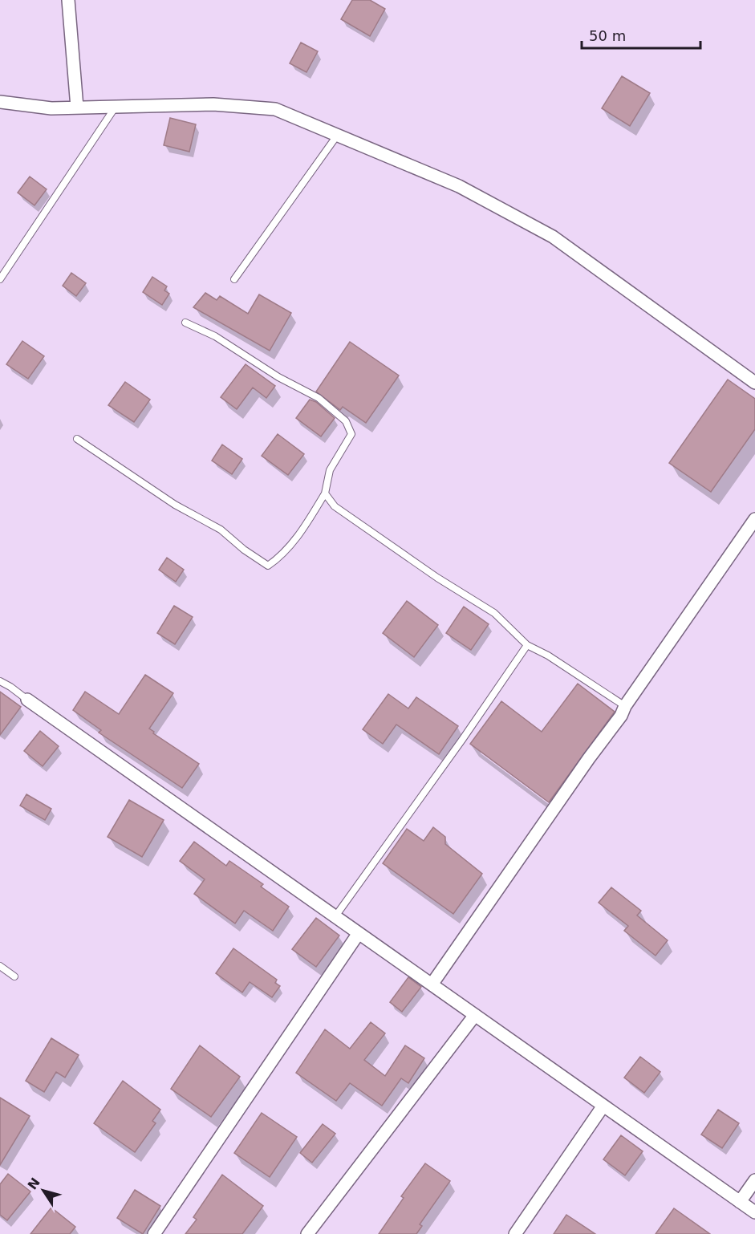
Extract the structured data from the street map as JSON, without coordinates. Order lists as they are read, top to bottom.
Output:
{
  "scale_bar": "50 m",
  "north": "top left"
}
